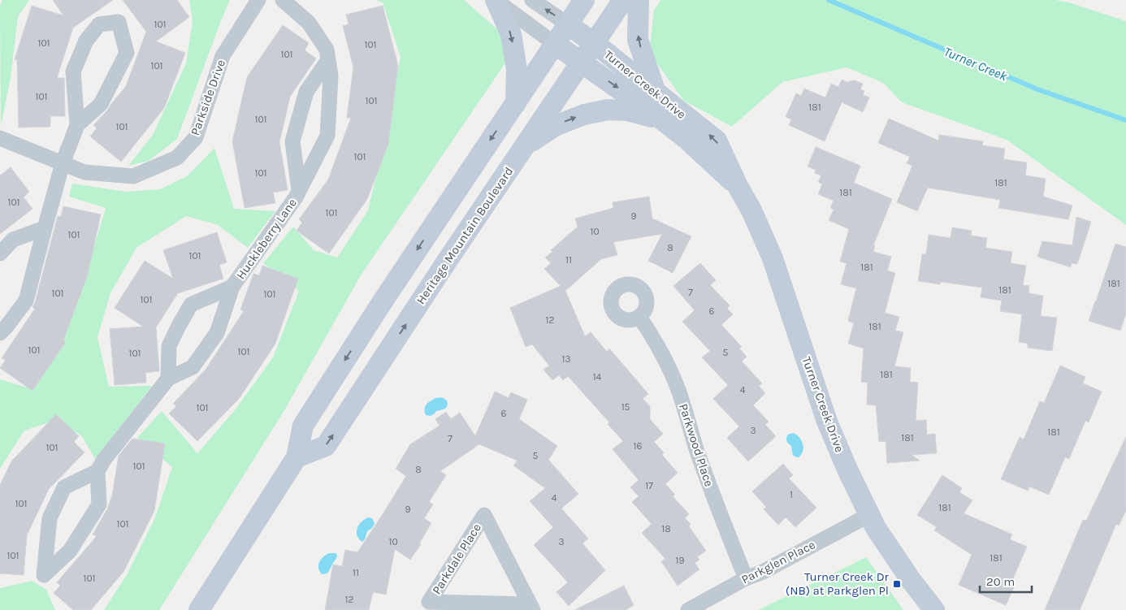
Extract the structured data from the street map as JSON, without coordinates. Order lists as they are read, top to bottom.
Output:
{
  "streets": {
    "main road": ["Turner Creek Drive", "Heritage Mountain Boulevard"],
    "street": [
      "Parkside Drive",
      "Huckleberry Lane",
      "Parkwood Place",
      "Parkdale Place",
      "Parkglen Place"
    ]
  },
  "crossings": [
    ["Turner Creek Drive", "Heritage Mountain Boulevard"],
    ["Turner Creek Drive", "Parkglen Place"],
    ["Parkwood Place", "Parkglen Place"]
  ],
  "water": ["Turner Creek"],
  "places": {
    "transit": ["Turner Creek Dr (NB) at Parkglen Pl"]
  },
  "house_numbers": [
    "101",
    "101",
    "101",
    "101",
    "101",
    "101",
    "101",
    "181",
    "101",
    "101",
    "101",
    "101",
    "181",
    "181",
    "101",
    "101",
    "9",
    "10",
    "101",
    "8",
    "101",
    "11",
    "181",
    "181",
    "181",
    "7",
    "101",
    "101",
    "101",
    "6",
    "12",
    "181",
    "101",
    "101",
    "5",
    "101",
    "13",
    "181",
    "14",
    "4",
    "15",
    "101",
    "6",
    "3",
    "181",
    "181",
    "7",
    "16",
    "101",
    "5",
    "101",
    "8",
    "17",
    "1",
    "4",
    "101",
    "181",
    "9",
    "101",
    "18",
    "10",
    "3",
    "101",
    "181",
    "19",
    "11",
    "101",
    "12"
  ],
  "scale_bar": "20 m"
}
